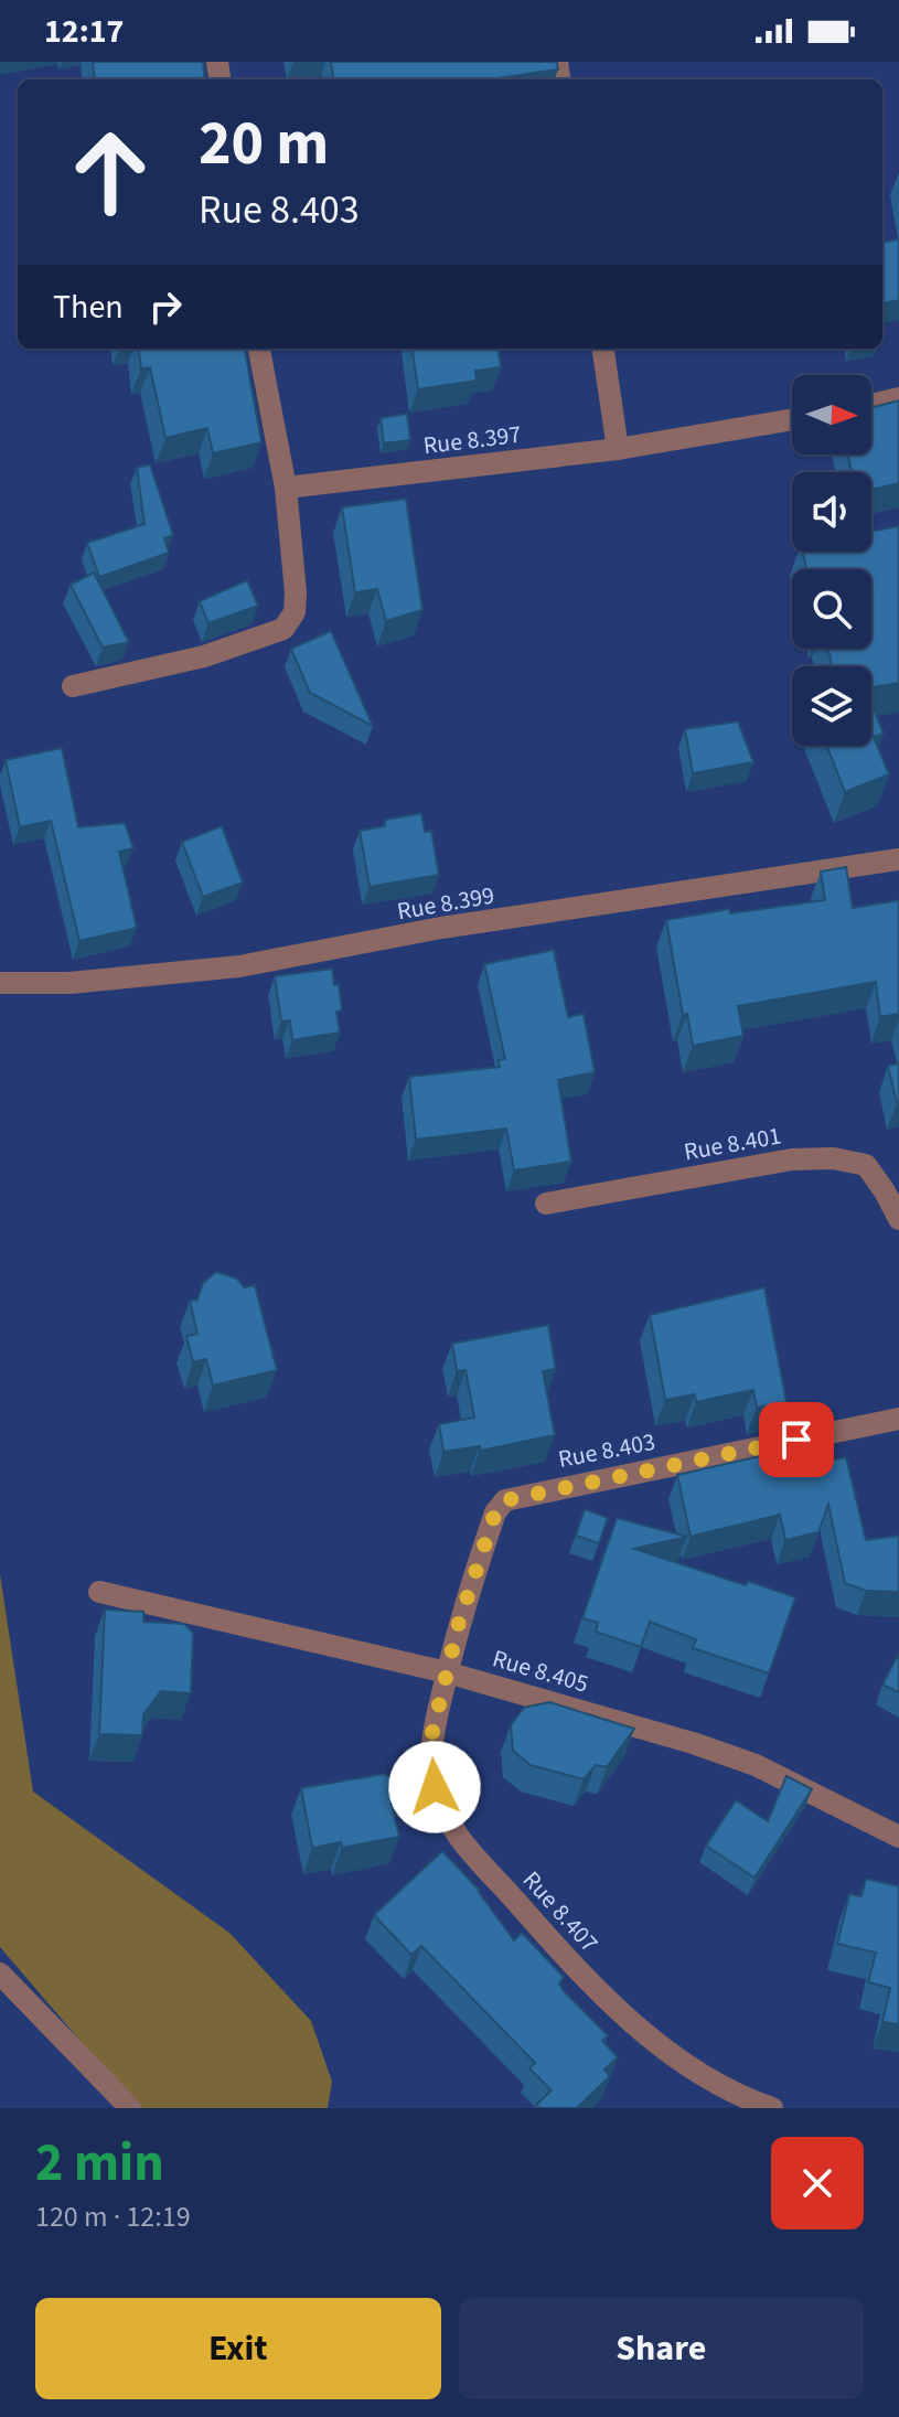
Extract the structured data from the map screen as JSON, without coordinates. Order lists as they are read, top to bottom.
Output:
{
  "streets": {
    "street": [
      "Rue 8.397",
      "Rue 8.399",
      "Rue 8.401",
      "Rue 8.403",
      "Rue 8.405",
      "Rue 8.407"
    ]
  },
  "crossings": [
    ["Rue 8.403", "Rue 8.405"],
    ["Rue 8.403", "Rue 8.407"],
    ["Rue 8.405", "Rue 8.407"]
  ],
  "north": "right",
  "page": {
    "status": "12:17",
    "turn": ["20 m", "Rue 8.403"],
    "then": "Then",
    "heading": ["2 min", "120 m · 12:19"],
    "buttons": ["Exit", "Share"]
  }
}
